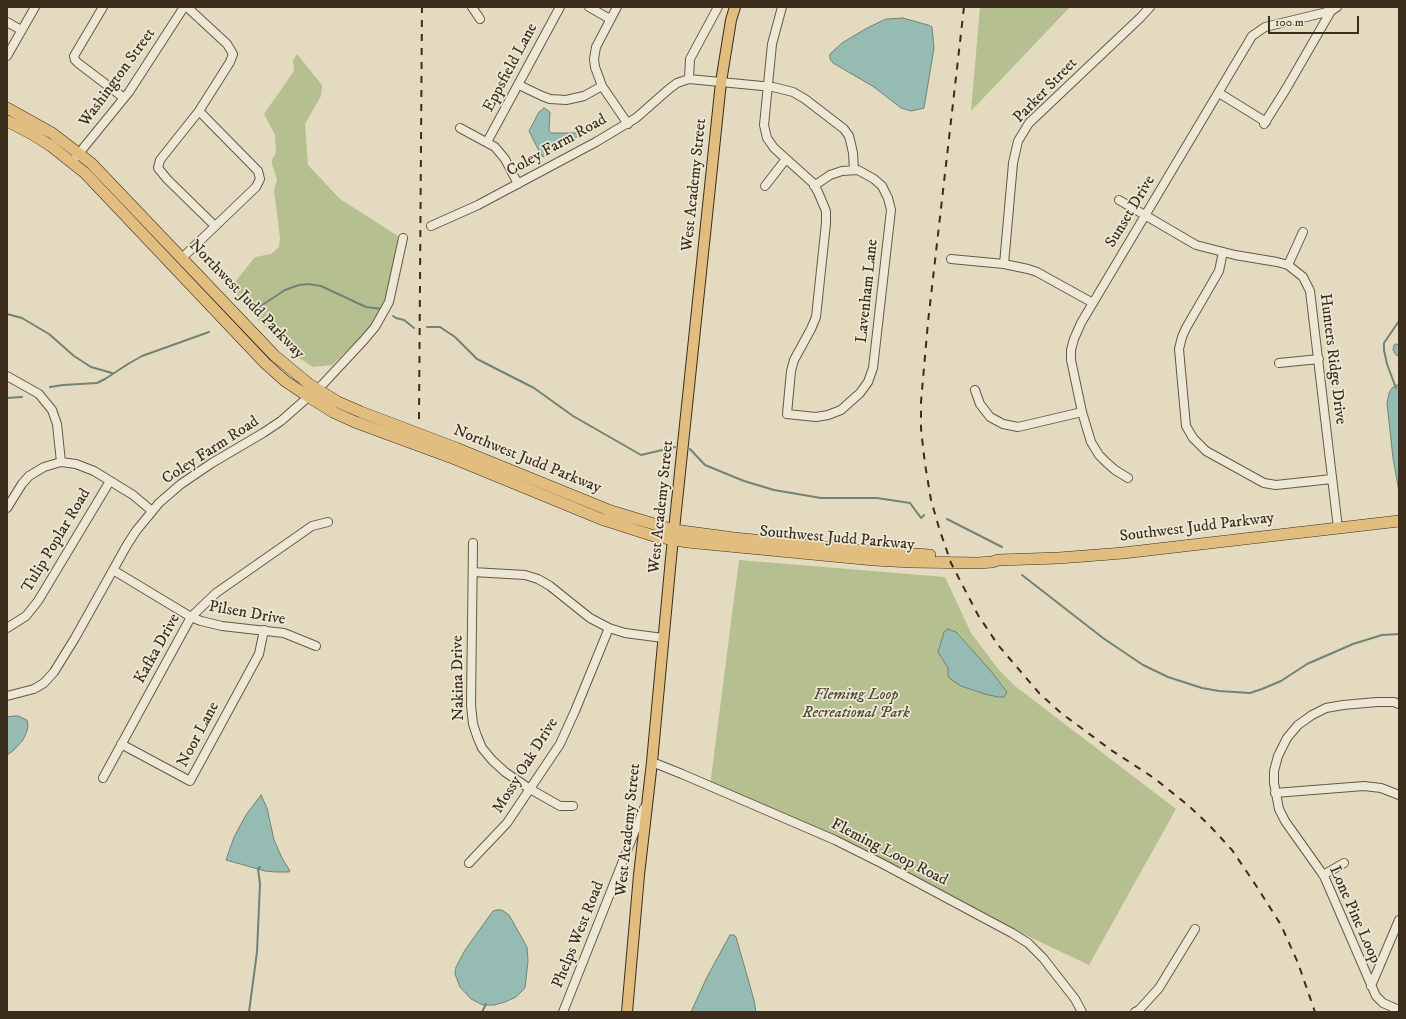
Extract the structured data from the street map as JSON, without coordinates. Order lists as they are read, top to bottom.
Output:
{
  "streets": {
    "highway": ["Northwest Judd Parkway", "Southwest Judd Parkway"],
    "main road": ["West Academy Street"],
    "street": [
      "Eppsfield Lane",
      "Washington Street",
      "Parker Street",
      "Coley Farm Road",
      "Sunset Drive",
      "Lavenham Lane",
      "Hunters Ridge Drive",
      "Tulip Poplar Road",
      "Pilsen Drive",
      "Kafka Drive",
      "Nakina Drive",
      "Noor Lane",
      "Mossy Oak Drive",
      "Fleming Loop Road",
      "Lone Pine Loop",
      "Phelps West Road"
    ]
  },
  "crossings": [
    ["Washington Street", "Northwest Judd Parkway"],
    ["Coley Farm Road", "Northwest Judd Parkway"],
    ["Coley Farm Road", "Pilsen Drive"],
    ["West Academy Street", "Northwest Judd Parkway"],
    ["West Academy Street", "Southwest Judd Parkway"],
    ["West Academy Street", "Fleming Loop Road"],
    ["West Academy Street", "Phelps West Road"],
    ["Sunset Drive", "Hunters Ridge Drive"],
    ["Northwest Judd Parkway", "Southwest Judd Parkway"],
    ["Hunters Ridge Drive", "Southwest Judd Parkway"],
    ["Pilsen Drive", "Kafka Drive"],
    ["Pilsen Drive", "Noor Lane"],
    ["Kafka Drive", "Noor Lane"],
    ["Nakina Drive", "Mossy Oak Drive"]
  ],
  "parks": ["Fleming Loop Recreational Park"],
  "scale_bar": "100 m"
}
